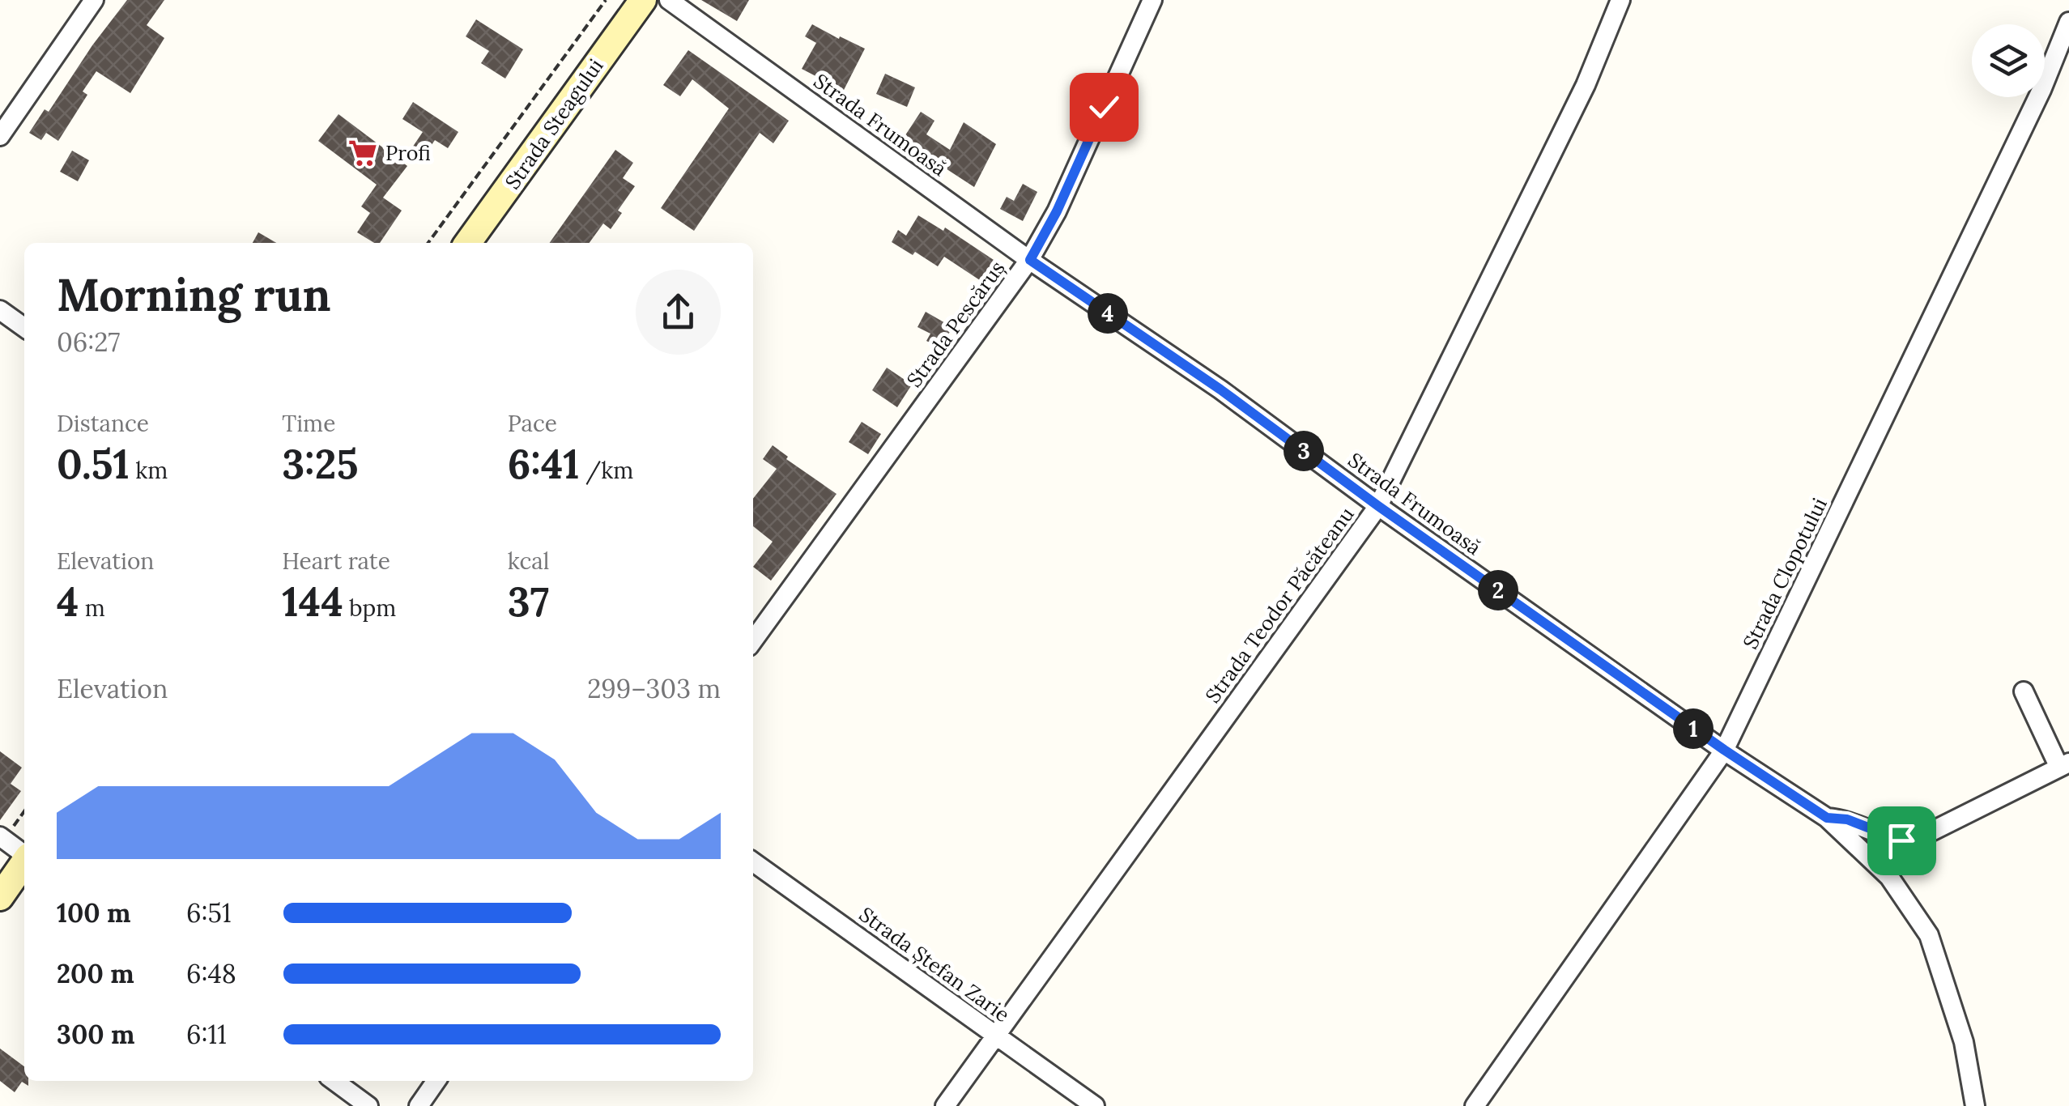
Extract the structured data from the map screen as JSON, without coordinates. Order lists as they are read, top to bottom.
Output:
{
  "streets": {
    "main road": ["Strada Steagului"],
    "street": [
      "Strada Frumoasă",
      "Strada Pescăruș",
      "Strada Clopotului",
      "Strada Teodor Păcăteanu",
      "Strada Ștefan Zarie"
    ]
  },
  "crossings": [
    ["Strada Frumoasă", "Strada Pescăruș"],
    ["Strada Frumoasă", "Strada Clopotului"],
    ["Strada Frumoasă", "Strada Teodor Păcăteanu"],
    ["Strada Teodor Păcăteanu", "Strada Ștefan Zarie"]
  ],
  "places": {
    "supermarket": ["Profi"]
  },
  "page": {
    "heading": ["Morning run", "06:27"],
    "pins": [
      "4",
      "3",
      "2",
      "1"
    ],
    "stats": [
      ["Distance", "0.51 km"],
      ["Time", "3:25"],
      ["Pace", "6:41 /km"],
      ["Elevation", "4 m"],
      ["Heart rate", "144 bpm"],
      ["kcal", "37"]
    ],
    "chart": ["Elevation", "299–303 m"],
    "list": [
      {
        "name": "100 m",
        "note": "6:51"
      },
      {
        "name": "200 m",
        "note": "6:48"
      },
      {
        "name": "300 m",
        "note": "6:11"
      }
    ]
  }
}
